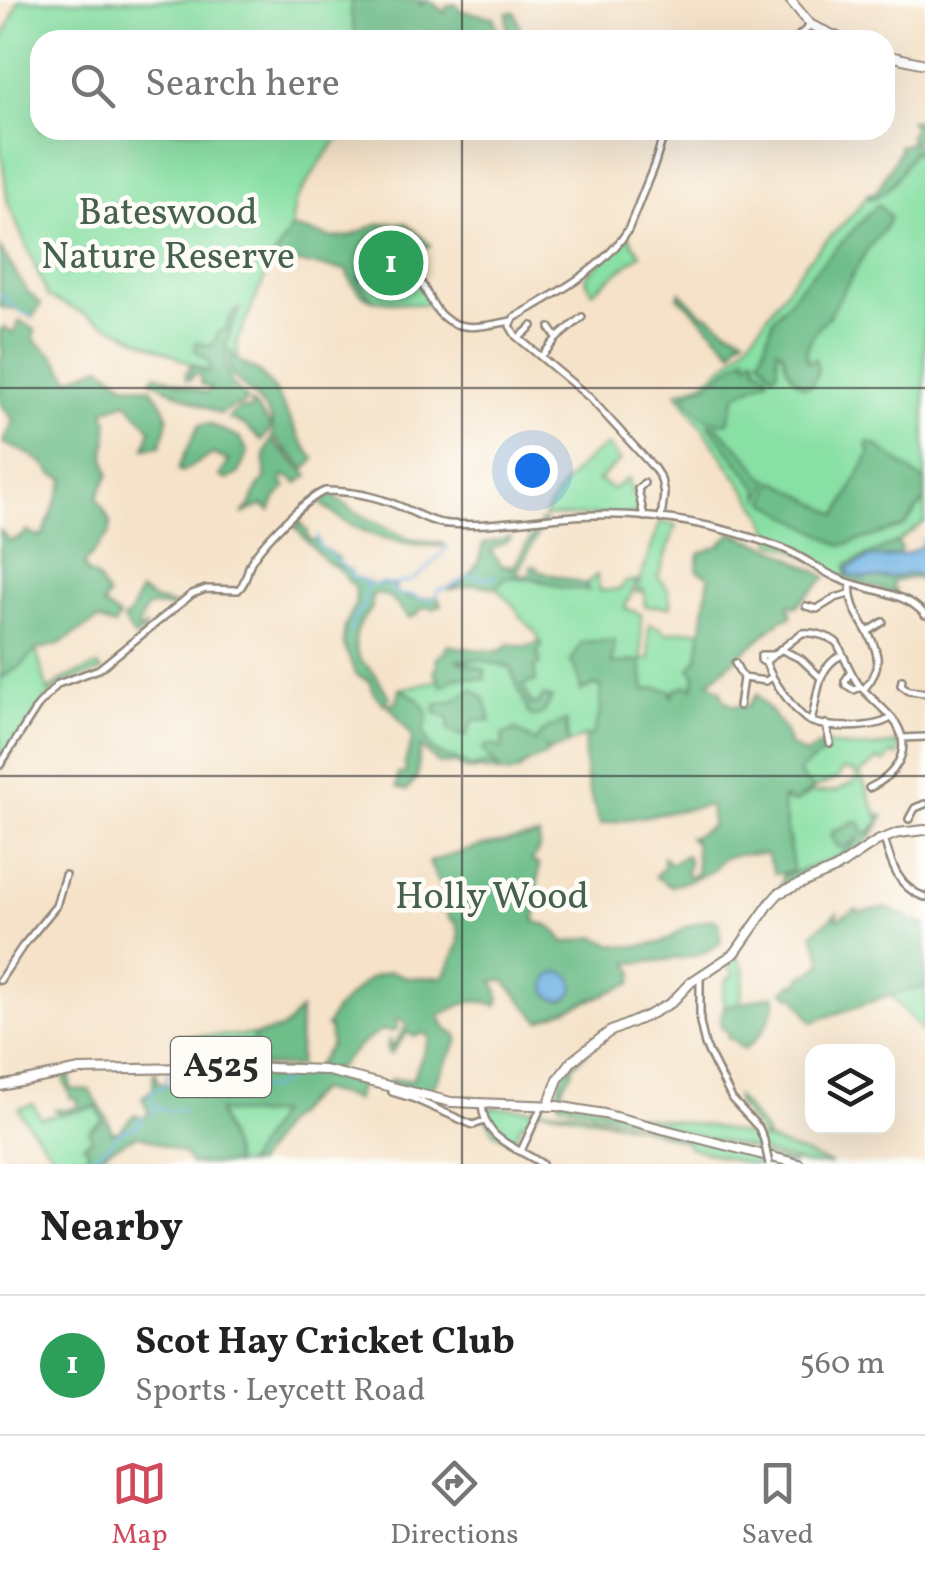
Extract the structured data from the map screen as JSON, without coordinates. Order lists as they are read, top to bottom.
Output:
{
  "streets": {
    "main road": ["A525"]
  },
  "parks": ["Bateswood Nature Reserve", "Holly Wood"],
  "page": {
    "search": "Search here",
    "pins": "1",
    "heading": "Nearby",
    "list": [
      {
        "mark": "1",
        "name": "Scot Hay Cricket Club",
        "note": "Sports · Leycett Road",
        "value": "560 m"
      }
    ],
    "nav": ["Map", "Directions", "Saved"]
  }
}
